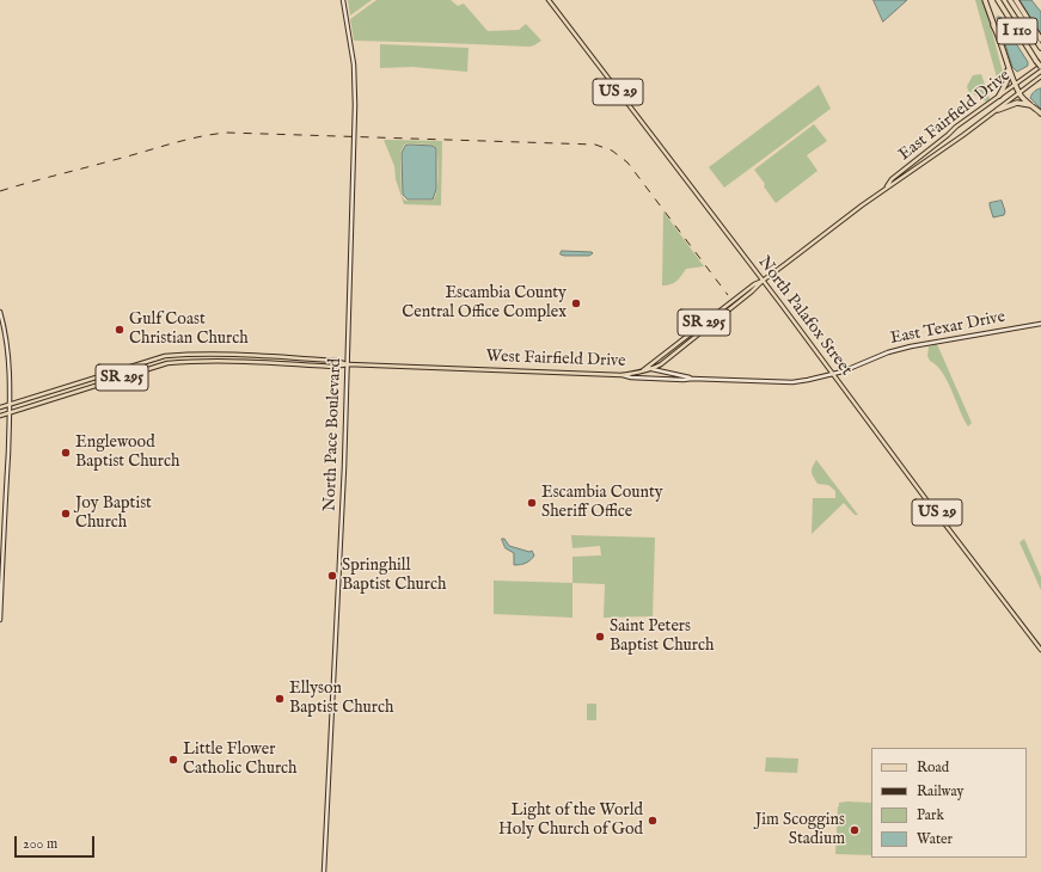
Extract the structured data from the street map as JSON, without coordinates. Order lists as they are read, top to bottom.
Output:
{
  "streets": {
    "highway": ["I 110"],
    "main road": [
      "US 29",
      "East Fairfield Drive",
      "North Palafox Street",
      "SR 295",
      "East Texar Drive",
      "West Fairfield Drive",
      "North Pace Boulevard"
    ]
  },
  "crossings": [
    ["I 110", "East Fairfield Drive"],
    ["East Fairfield Drive", "North Palafox Street"],
    ["East Fairfield Drive", "SR 295"],
    ["East Fairfield Drive", "West Fairfield Drive"],
    ["North Palafox Street", "SR 295"],
    ["North Palafox Street", "East Texar Drive"],
    ["North Palafox Street", "West Fairfield Drive"],
    ["SR 295", "West Fairfield Drive"],
    ["West Fairfield Drive", "North Pace Boulevard"]
  ],
  "places": [
    "Escambia County Central Office Complex",
    "Gulf Coast Christian Church",
    "Englewood Baptist Church",
    "Escambia County Sheriff Office",
    "Joy Baptist Church",
    "Springhill Baptist Church",
    "Saint Peters Baptist Church",
    "Ellyson Baptist Church",
    "Little Flower Catholic Church",
    "Light of the World Holy Church of God",
    "Jim Scoggins Stadium"
  ],
  "legend": [
    "Road",
    "Railway",
    "Park",
    "Water"
  ],
  "scale_bar": "200 m"
}
